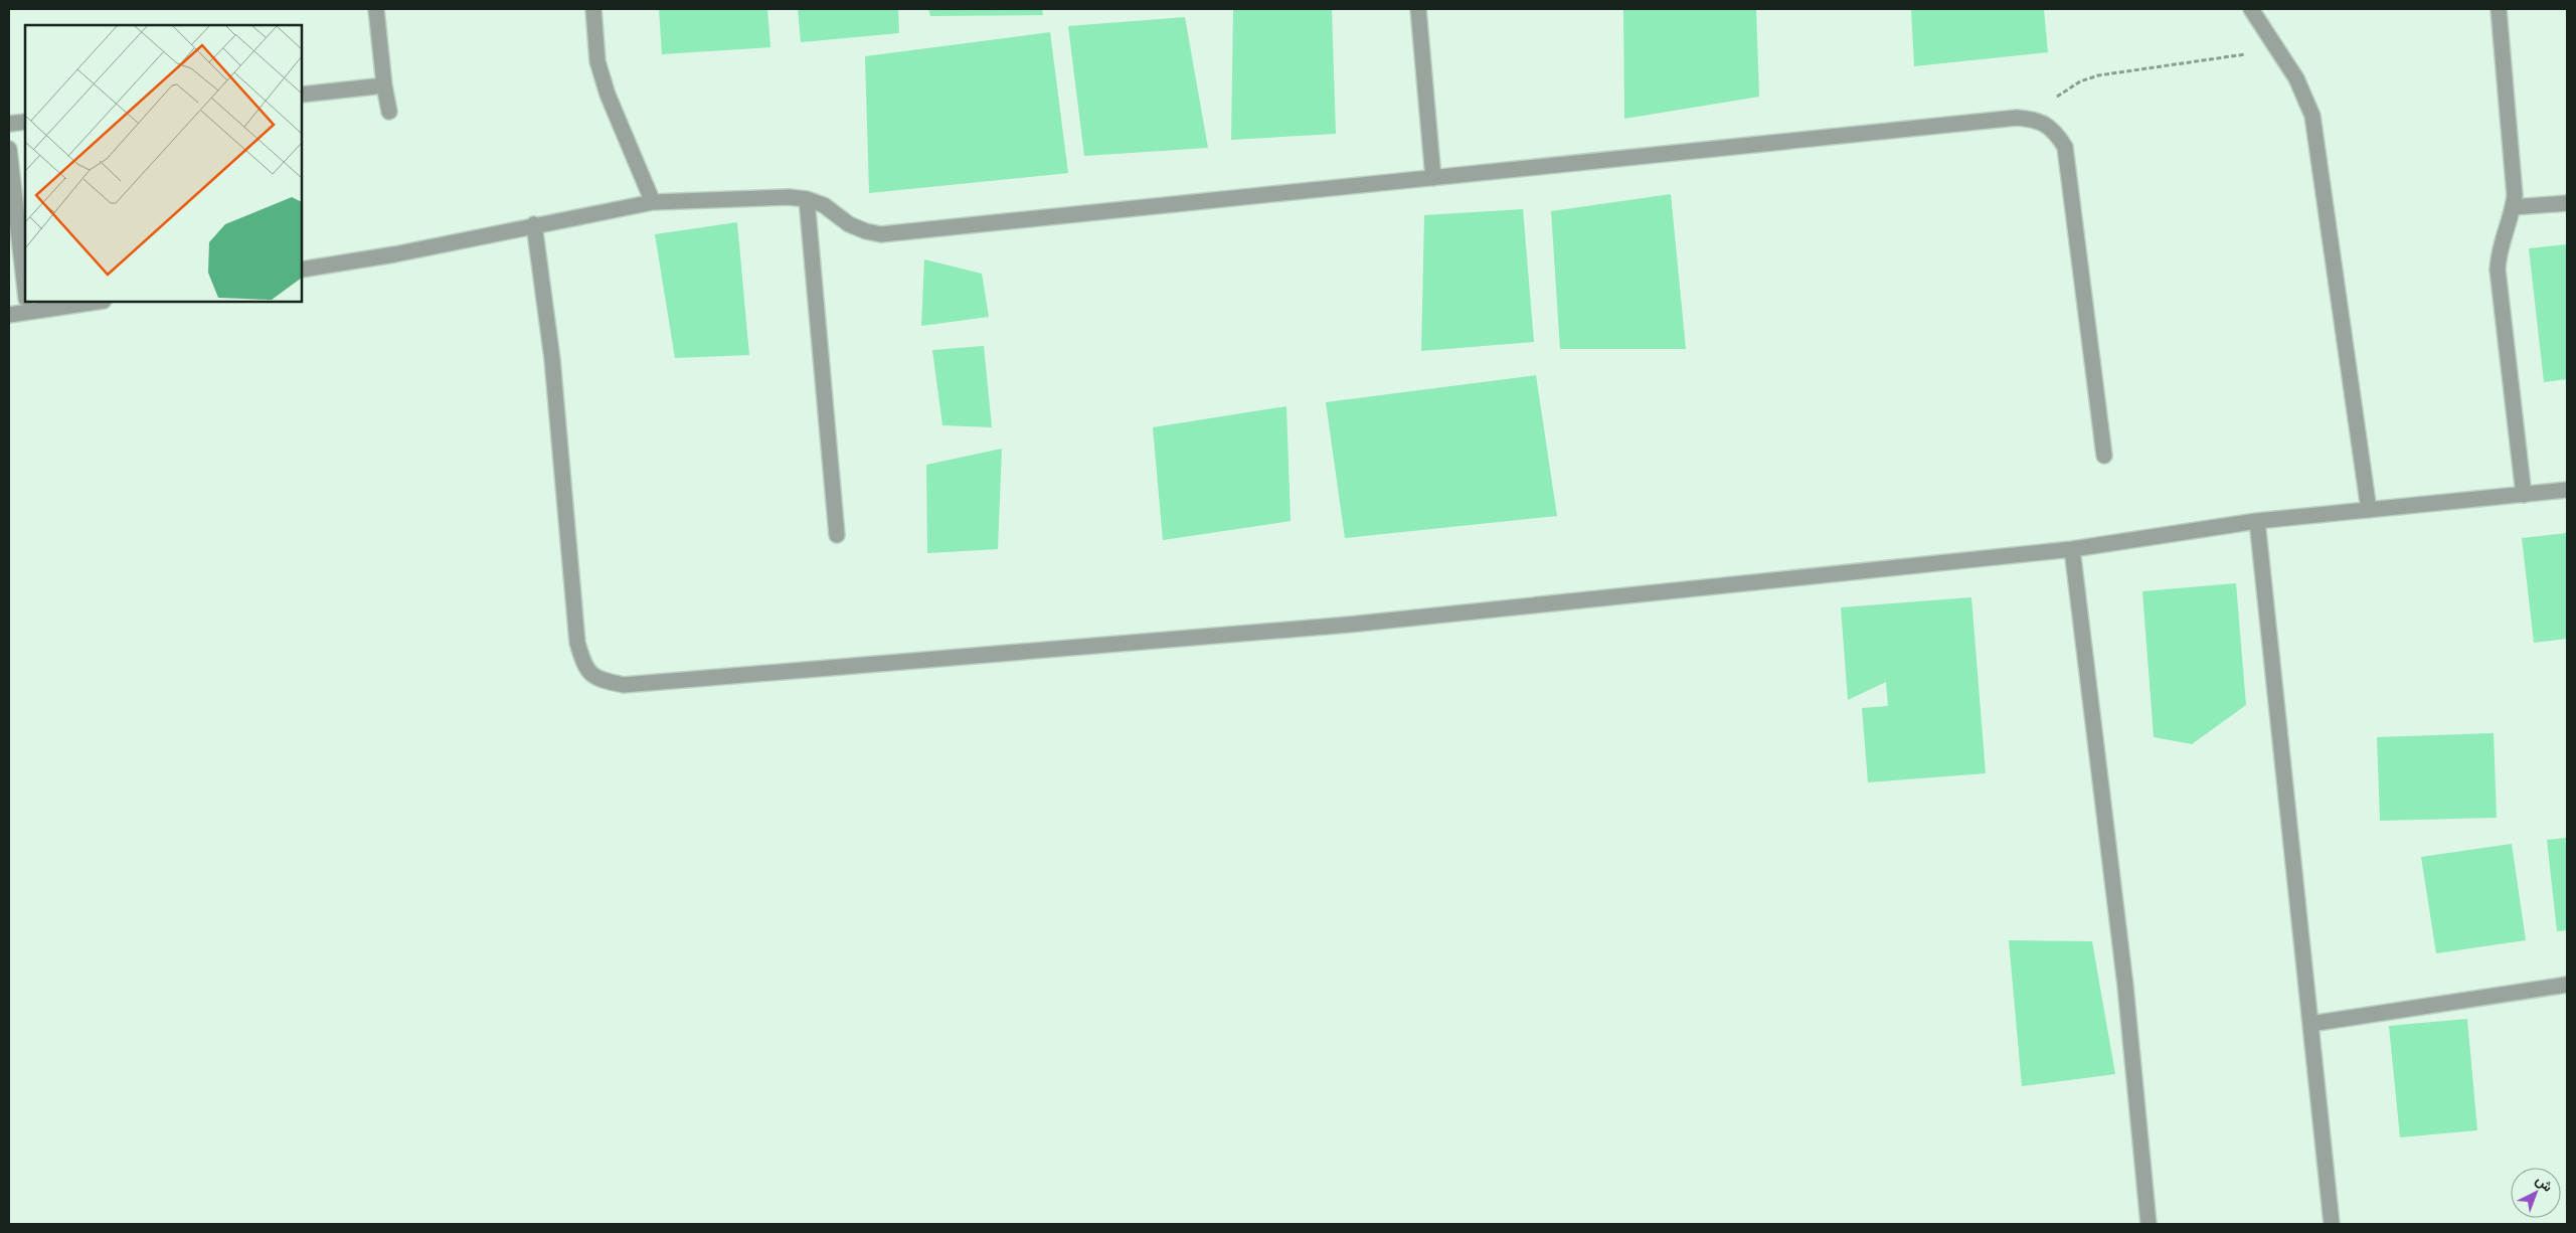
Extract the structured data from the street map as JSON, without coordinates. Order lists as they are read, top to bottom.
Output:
{
  "north": "top right"
}
